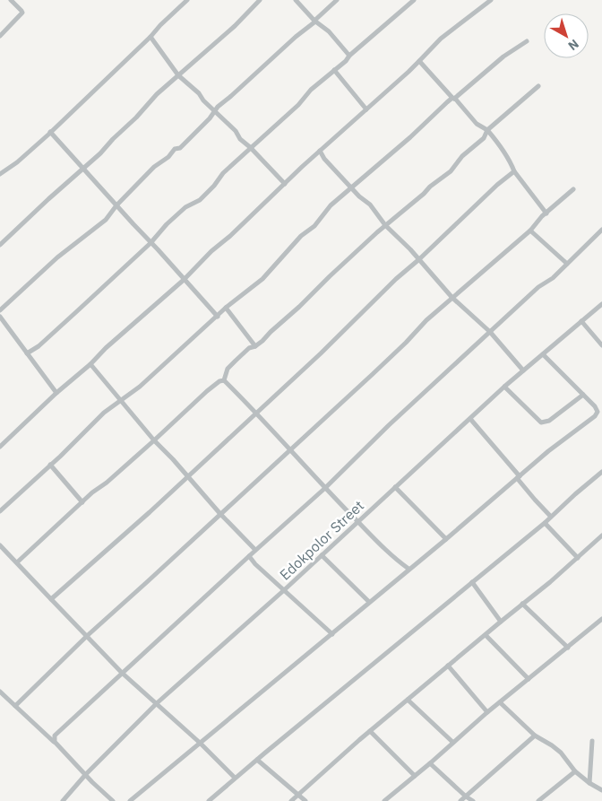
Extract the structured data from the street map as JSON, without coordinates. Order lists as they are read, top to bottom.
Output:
{
  "streets": {
    "street": ["Edokpolor Street"]
  },
  "north": "bottom right"
}
